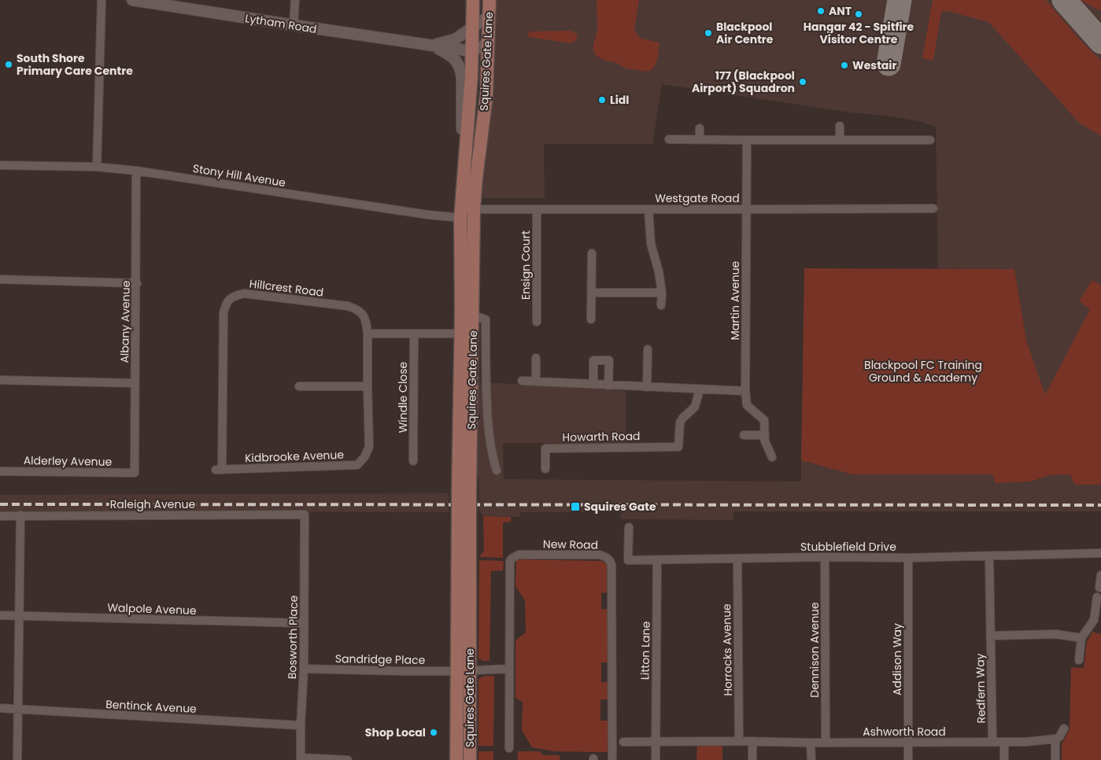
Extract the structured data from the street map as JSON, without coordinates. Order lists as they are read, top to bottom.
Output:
{
  "streets": {
    "main road": ["Lytham Road", "Squires Gate Lane"],
    "street": [
      "Stony Hill Avenue",
      "Westgate Road",
      "Ensign Court",
      "Hillcrest Road",
      "Martin Avenue",
      "Albany Avenue",
      "Windle Close",
      "Howarth Road",
      "Kidbrooke Avenue",
      "Alderley Avenue",
      "Raleigh Avenue",
      "New Road",
      "Stubblefield Drive",
      "Walpole Avenue",
      "Bosworth Place",
      "Horrocks Avenue",
      "Dennison Avenue",
      "Litton Lane",
      "Sandridge Place",
      "Addison Way",
      "Redfern Way",
      "Bentinck Avenue",
      "Ashworth Road"
    ]
  },
  "crossings": [
    ["Lytham Road", "Squires Gate Lane"],
    ["Squires Gate Lane", "Stony Hill Avenue"],
    ["Squires Gate Lane", "Westgate Road"],
    ["Squires Gate Lane", "Sandridge Place"],
    ["Stony Hill Avenue", "Westgate Road"],
    ["Stony Hill Avenue", "Albany Avenue"],
    ["Westgate Road", "Ensign Court"],
    ["Westgate Road", "Martin Avenue"],
    ["Hillcrest Road", "Kidbrooke Avenue"],
    ["Albany Avenue", "Alderley Avenue"],
    ["Raleigh Avenue", "Bosworth Place"],
    ["Stubblefield Drive", "Horrocks Avenue"],
    ["Stubblefield Drive", "Dennison Avenue"],
    ["Stubblefield Drive", "Litton Lane"],
    ["Stubblefield Drive", "Addison Way"],
    ["Stubblefield Drive", "Redfern Way"],
    ["Walpole Avenue", "Bosworth Place"],
    ["Bosworth Place", "Sandridge Place"],
    ["Bosworth Place", "Bentinck Avenue"],
    ["Horrocks Avenue", "Ashworth Road"],
    ["Dennison Avenue", "Ashworth Road"],
    ["Litton Lane", "Ashworth Road"],
    ["Addison Way", "Ashworth Road"],
    ["Redfern Way", "Ashworth Road"]
  ],
  "parks": ["Blackpool FC Training Ground & Academy"],
  "places": {
    "other": [
      "ANT",
      "Hangar 42 - Spitfire Visitor Centre",
      "Blackpool Air Centre",
      "South Shore Primary Care Centre",
      "Westair",
      "177 (Blackpool Airport) Squadron",
      "Lidl",
      "Shop Local"
    ],
    "transit": ["Squires Gate"]
  }
}
